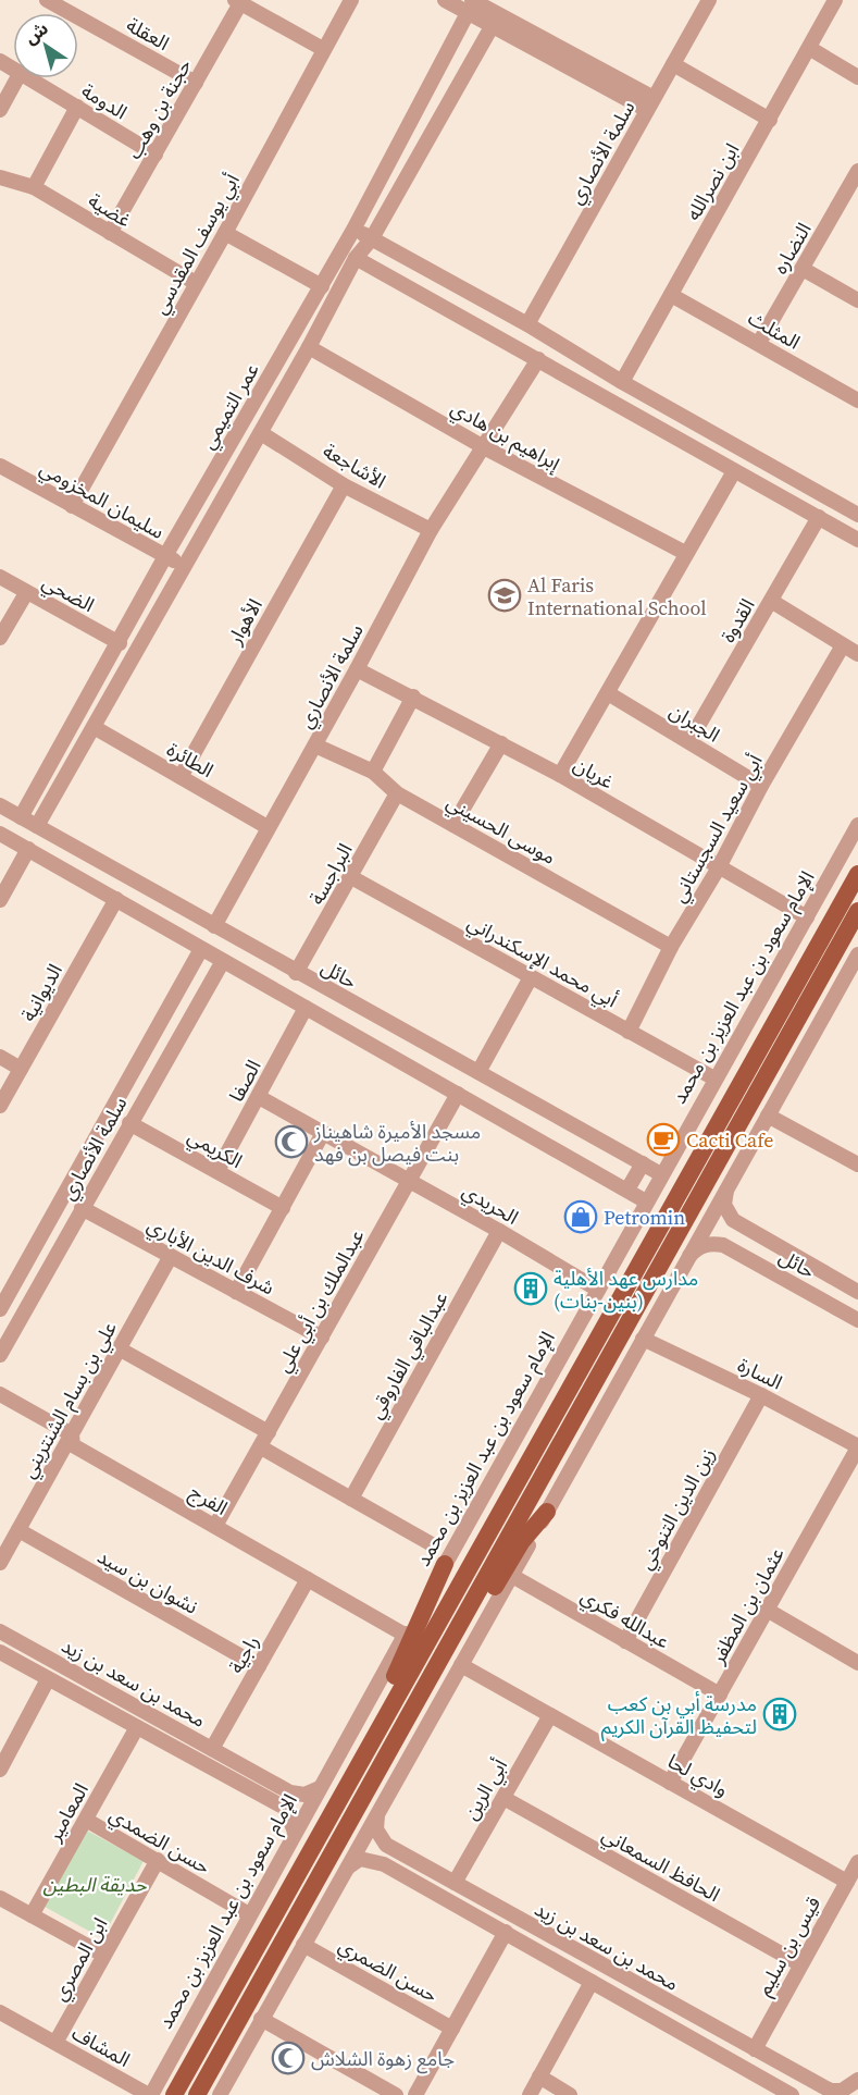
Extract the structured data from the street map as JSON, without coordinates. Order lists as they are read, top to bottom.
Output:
{
  "streets": {
    "street": [
      "العقلة",
      "الدومة",
      "حجنة بن وهب",
      "سلمة الأنصاري",
      "ابن نصرالله",
      "غضية",
      "أبي يوسف المقدسي",
      "النضاره",
      "المثلث",
      "عمر التميمي",
      "إبراهيم بن هادي",
      "الأشاجعة",
      "سليمان المخزومي",
      "الضحي",
      "القدوة",
      "الأهوار",
      "الجبران",
      "الطائرة",
      "غريان",
      "أبي سعيد السجستاني",
      "موسى الحسيني",
      "البراجسة",
      "أبي محمد الإسكندراني",
      "حائل",
      "الإمام سعود بن عبد العزيز بن محمد",
      "الديوانية",
      "الصفا",
      "الكريمي",
      "الحريدي",
      "شرف الدين الأباري",
      "عبدالملك بن أبي علي",
      "عبدالباقي الفاروقي",
      "السارة",
      "علي بن بسام الشنتريني",
      "الفرج",
      "زين الدين التنوخي",
      "نشوان بن سيد",
      "عثمان بن المظفر",
      "عبدالله فكري",
      "راجية",
      "محمد بن سعد بن زيد",
      "وادي لحا",
      "أبي الرين",
      "المعامير",
      "حسن الضمدي",
      "الحافظ السمعاني",
      "قيس بن سليم",
      "ابن المصري",
      "حسن الضمري",
      "المشاف"
    ]
  },
  "crossings": [
    ["العقلة", "حجنة بن وهب"],
    ["الدومة", "حجنة بن وهب"],
    ["حجنة بن وهب", "غضية"],
    ["سلمة الأنصاري", "إبراهيم بن هادي"],
    ["سلمة الأنصاري", "الأشاجعة"],
    ["سلمة الأنصاري", "الطائرة"],
    ["سلمة الأنصاري", "غريان"],
    ["سلمة الأنصاري", "موسى الحسيني"],
    ["سلمة الأنصاري", "حائل"],
    ["سلمة الأنصاري", "الكريمي"],
    ["سلمة الأنصاري", "شرف الدين الأباري"],
    ["ابن نصرالله", "المثلث"],
    ["غضية", "أبي يوسف المقدسي"],
    ["أبي يوسف المقدسي", "سليمان المخزومي"],
    ["النضاره", "المثلث"],
    ["عمر التميمي", "سليمان المخزومي"],
    ["عمر التميمي", "الضحي"],
    ["عمر التميمي", "حائل"],
    ["الأشاجعة", "الأهوار"],
    ["القدوة", "الجبران"],
    ["الأهوار", "الطائرة"],
    ["الجبران", "أبي سعيد السجستاني"],
    ["غريان", "أبي سعيد السجستاني"],
    ["غريان", "الإمام سعود بن عبد العزيز بن محمد"],
    ["أبي سعيد السجستاني", "موسى الحسيني"],
    ["أبي سعيد السجستاني", "أبي محمد الإسكندراني"],
    ["موسى الحسيني", "البراجسة"],
    ["البراجسة", "أبي محمد الإسكندراني"],
    ["البراجسة", "حائل"],
    ["أبي محمد الإسكندراني", "الإمام سعود بن عبد العزيز بن محمد"],
    ["حائل", "الإمام سعود بن عبد العزيز بن محمد"],
    ["الإمام سعود بن عبد العزيز بن محمد", "الحريدي"],
    ["الإمام سعود بن عبد العزيز بن محمد", "الفرج"],
    ["الإمام سعود بن عبد العزيز بن محمد", "محمد بن سعد بن زيد"],
    ["الإمام سعود بن عبد العزيز بن محمد", "حسن الضمدي"],
    ["الإمام سعود بن عبد العزيز بن محمد", "المشاف"],
    ["الصفا", "الكريمي"],
    ["الصفا", "الحريدي"],
    ["الحريدي", "عبدالملك بن أبي علي"],
    ["الحريدي", "عبدالباقي الفاروقي"],
    ["شرف الدين الأباري", "عبدالملك بن أبي علي"],
    ["شرف الدين الأباري", "علي بن بسام الشنتريني"],
    ["عبدالملك بن أبي علي", "الفرج"],
    ["السارة", "زين الدين التنوخي"],
    ["السارة", "عثمان بن المظفر"],
    ["علي بن بسام الشنتريني", "الفرج"],
    ["علي بن بسام الشنتريني", "نشوان بن سيد"],
    ["الفرج", "راجية"],
    ["زين الدين التنوخي", "عبدالله فكري"],
    ["نشوان بن سيد", "راجية"],
    ["عثمان بن المظفر", "عبدالله فكري"],
    ["عثمان بن المظفر", "وادي لحا"],
    ["راجية", "محمد بن سعد بن زيد"],
    ["محمد بن سعد بن زيد", "أبي الرين"],
    ["محمد بن سعد بن زيد", "المعامير"],
    ["محمد بن سعد بن زيد", "قيس بن سليم"],
    ["وادي لحا", "أبي الرين"],
    ["وادي لحا", "قيس بن سليم"],
    ["أبي الرين", "الحافظ السمعاني"],
    ["المعامير", "حسن الضمدي"],
    ["حسن الضمدي", "ابن المصري"],
    ["الحافظ السمعاني", "قيس بن سليم"],
    ["ابن المصري", "المشاف"]
  ],
  "parks": ["حديقة البطين"],
  "places": {
    "school or university": ["Al Faris International School"],
    "cafe": ["Cacti Cafe"],
    "mosque": ["مسجد الأميرة شاهيناز بنت فيصل بن فهد", "جامع زهوة الشلاش"],
    "shop": ["Petromin"],
    "building": ["مدارس عهد الأهلية (بنين-بنات)", "مدرسة أبي بن كعب لتحفيظ القرآن الكريم"]
  },
  "north": "top left"
}
